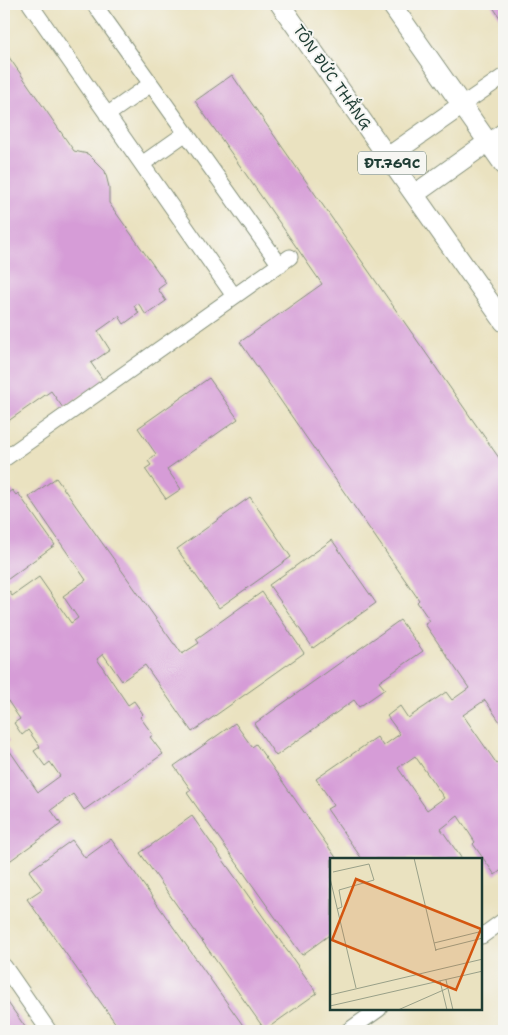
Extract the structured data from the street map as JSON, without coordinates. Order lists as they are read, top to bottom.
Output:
{
  "streets": {
    "main road": ["TÔN ĐỨC THẮNG", "ĐT.769C"]
  }
}
